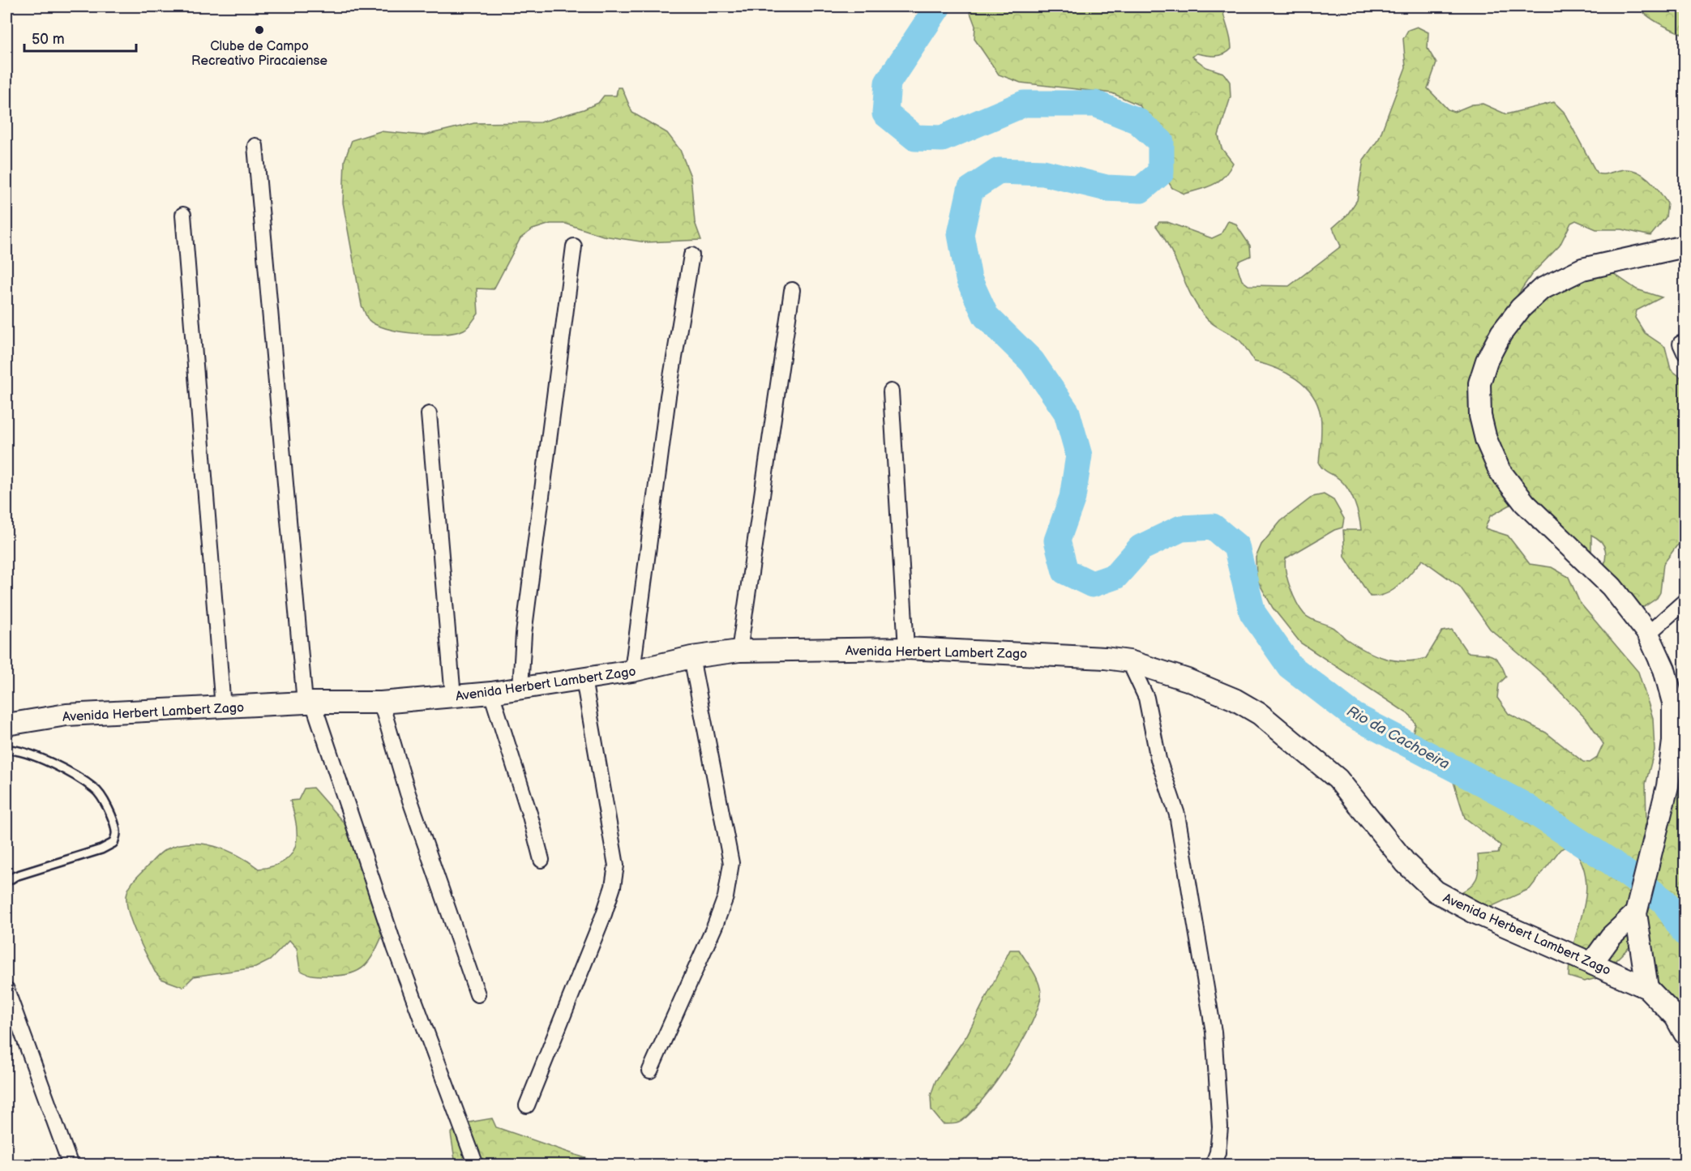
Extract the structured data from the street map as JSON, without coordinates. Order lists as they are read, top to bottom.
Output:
{
  "streets": {
    "street": ["Avenida Herbert Lambert Zago"]
  },
  "water": ["Rio da Cachoeira"],
  "places": ["Clube de Campo Recreativo Piracaiense"],
  "scale_bar": "50 m"
}
